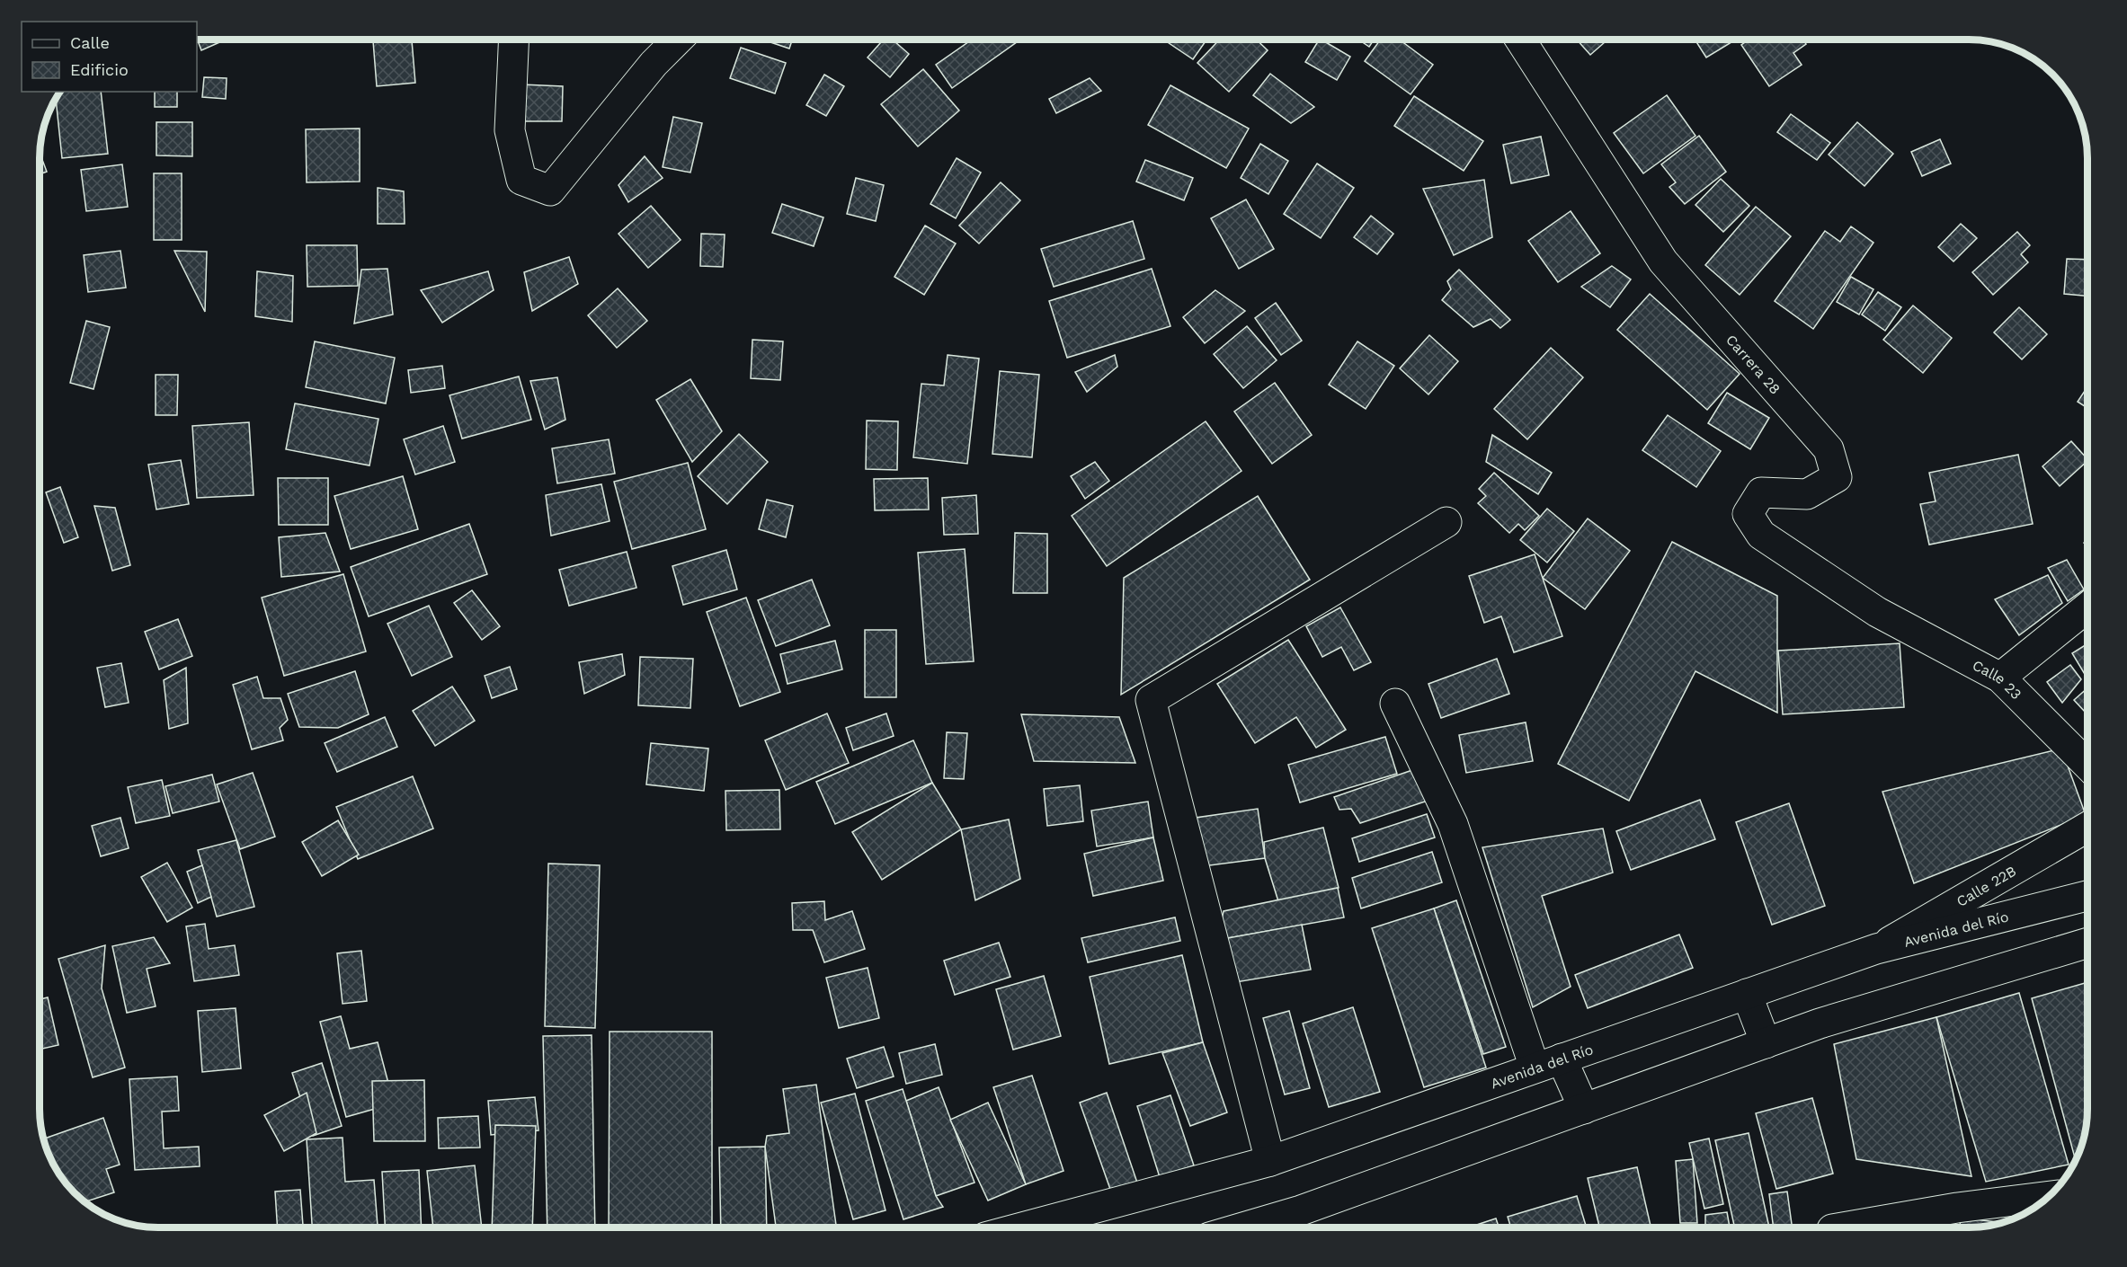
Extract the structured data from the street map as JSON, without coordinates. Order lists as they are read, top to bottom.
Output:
{
  "streets": {
    "street": [
      "Carrera 28",
      "Calle 23",
      "Calle 22B",
      "Avenida del Río"
    ]
  },
  "crossings": [
    ["Carrera 28", "Calle 23"],
    ["Calle 22B", "Avenida del Río"]
  ],
  "legend": ["Calle", "Edificio"]
}
